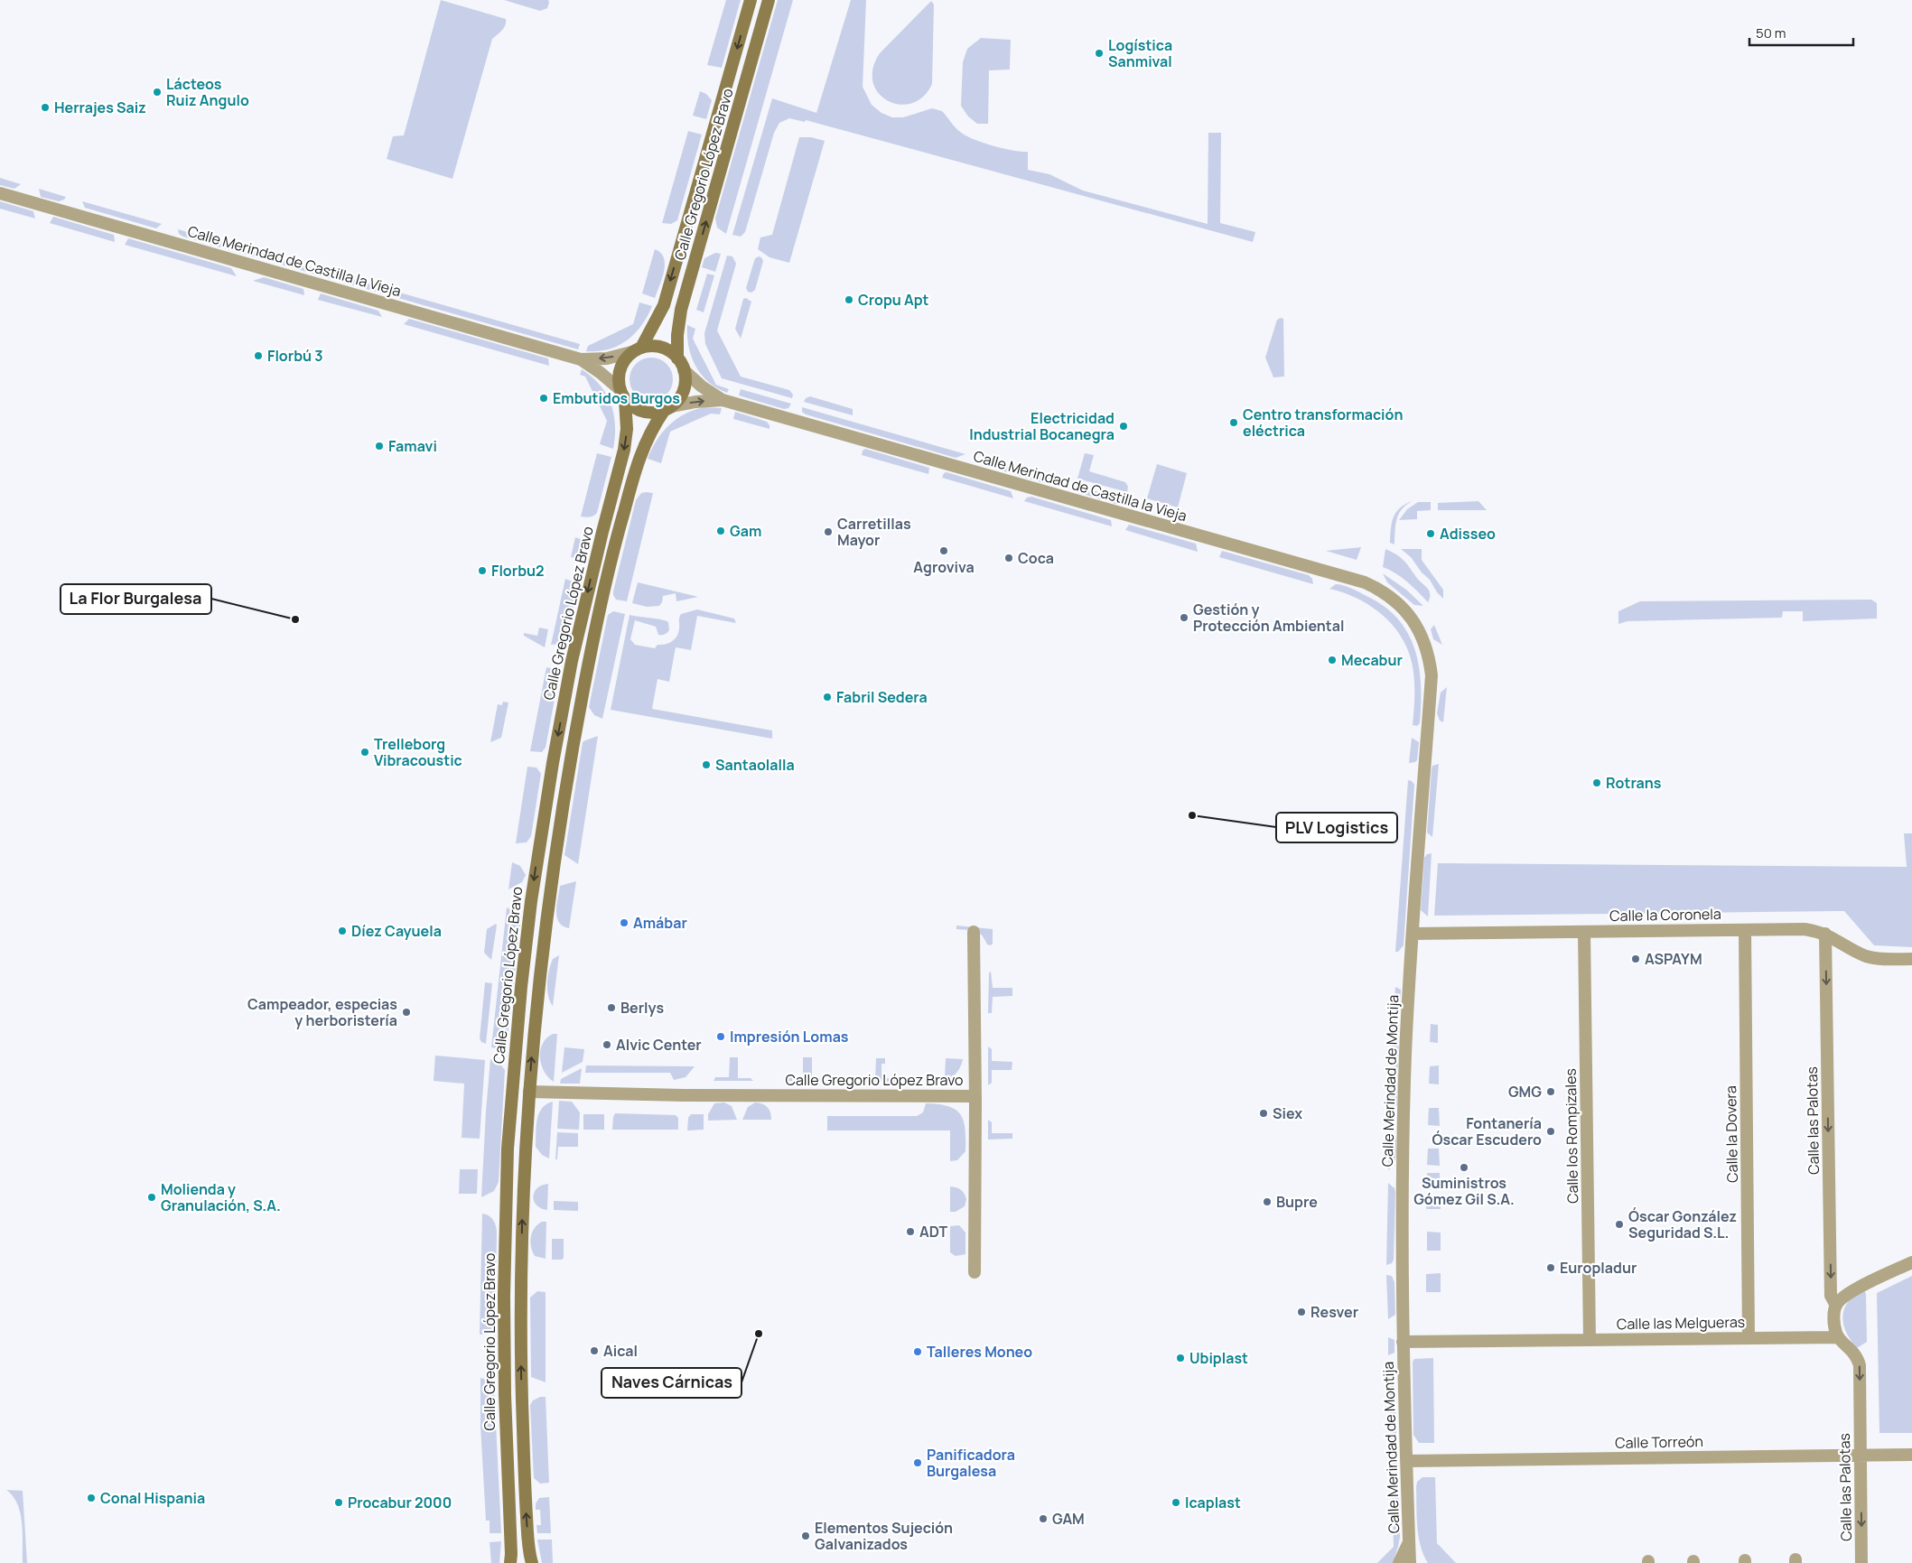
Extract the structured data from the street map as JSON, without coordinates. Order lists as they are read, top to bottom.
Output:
{
  "streets": {
    "main road": ["Calle Gregorio López Bravo"],
    "street": [
      "Calle Merindad de Castilla la Vieja",
      "Calle la Coronela",
      "Calle Merindad de Montija",
      "Calle las Palotas",
      "Calle la Dovera",
      "Calle los Rompizales",
      "Calle las Melgueras",
      "Calle Torreón"
    ]
  },
  "crossings": [
    ["Calle Gregorio López Bravo", "Calle Merindad de Castilla la Vieja"],
    ["Calle Merindad de Castilla la Vieja", "Calle Merindad de Montija"],
    ["Calle la Coronela", "Calle Merindad de Montija"],
    ["Calle la Coronela", "Calle las Palotas"],
    ["Calle la Coronela", "Calle la Dovera"],
    ["Calle la Coronela", "Calle los Rompizales"],
    ["Calle Merindad de Montija", "Calle las Melgueras"],
    ["Calle Merindad de Montija", "Calle Torreón"],
    ["Calle las Palotas", "Calle las Melgueras"],
    ["Calle las Palotas", "Calle Torreón"],
    ["Calle la Dovera", "Calle las Melgueras"],
    ["Calle los Rompizales", "Calle las Melgueras"]
  ],
  "one_way": ["Calle las Palotas"],
  "places": [
    "Logística Sanmival",
    "Lácteos Ruiz Angulo",
    "Herrajes Saiz",
    "Cropu Apt",
    "Florbú 3",
    "Embutidos Burgos",
    "Centro transformación eléctrica",
    "Electricidad Industrial Bocanegra",
    "Famavi",
    "Gam",
    "Carretillas Mayor",
    "Adisseo",
    "Agroviva",
    "Coca",
    "Florbu2",
    "Gestión y Protección Ambiental",
    "La Flor Burgalesa",
    "Mecabur",
    "Fabril Sedera",
    "Trelleborg Vibracoustic",
    "Santaolalla",
    "Rotrans",
    "PLV Logistics",
    "Amábar",
    "Díez Cayuela",
    "ASPAYM",
    "Berlys",
    "Campeador, especias y herboristería",
    "Impresión Lomas",
    "Alvic Center",
    "GMG",
    "Siex",
    "Fontanería Óscar Escudero",
    "Suministros Gómez Gil S.A.",
    "Molienda y Granulación, S.A.",
    "Bupre",
    "Óscar González Seguridad S.L.",
    "ADT",
    "Europladur",
    "Resver",
    "Naves Cárnicas",
    "Aical",
    "Talleres Moneo",
    "Ubiplast",
    "Panificadora Burgalesa",
    "Conal Hispania",
    "Procabur 2000",
    "Icaplast",
    "GAM",
    "Elementos Sujeción Galvanizados"
  ],
  "scale_bar": "50 m"
}
